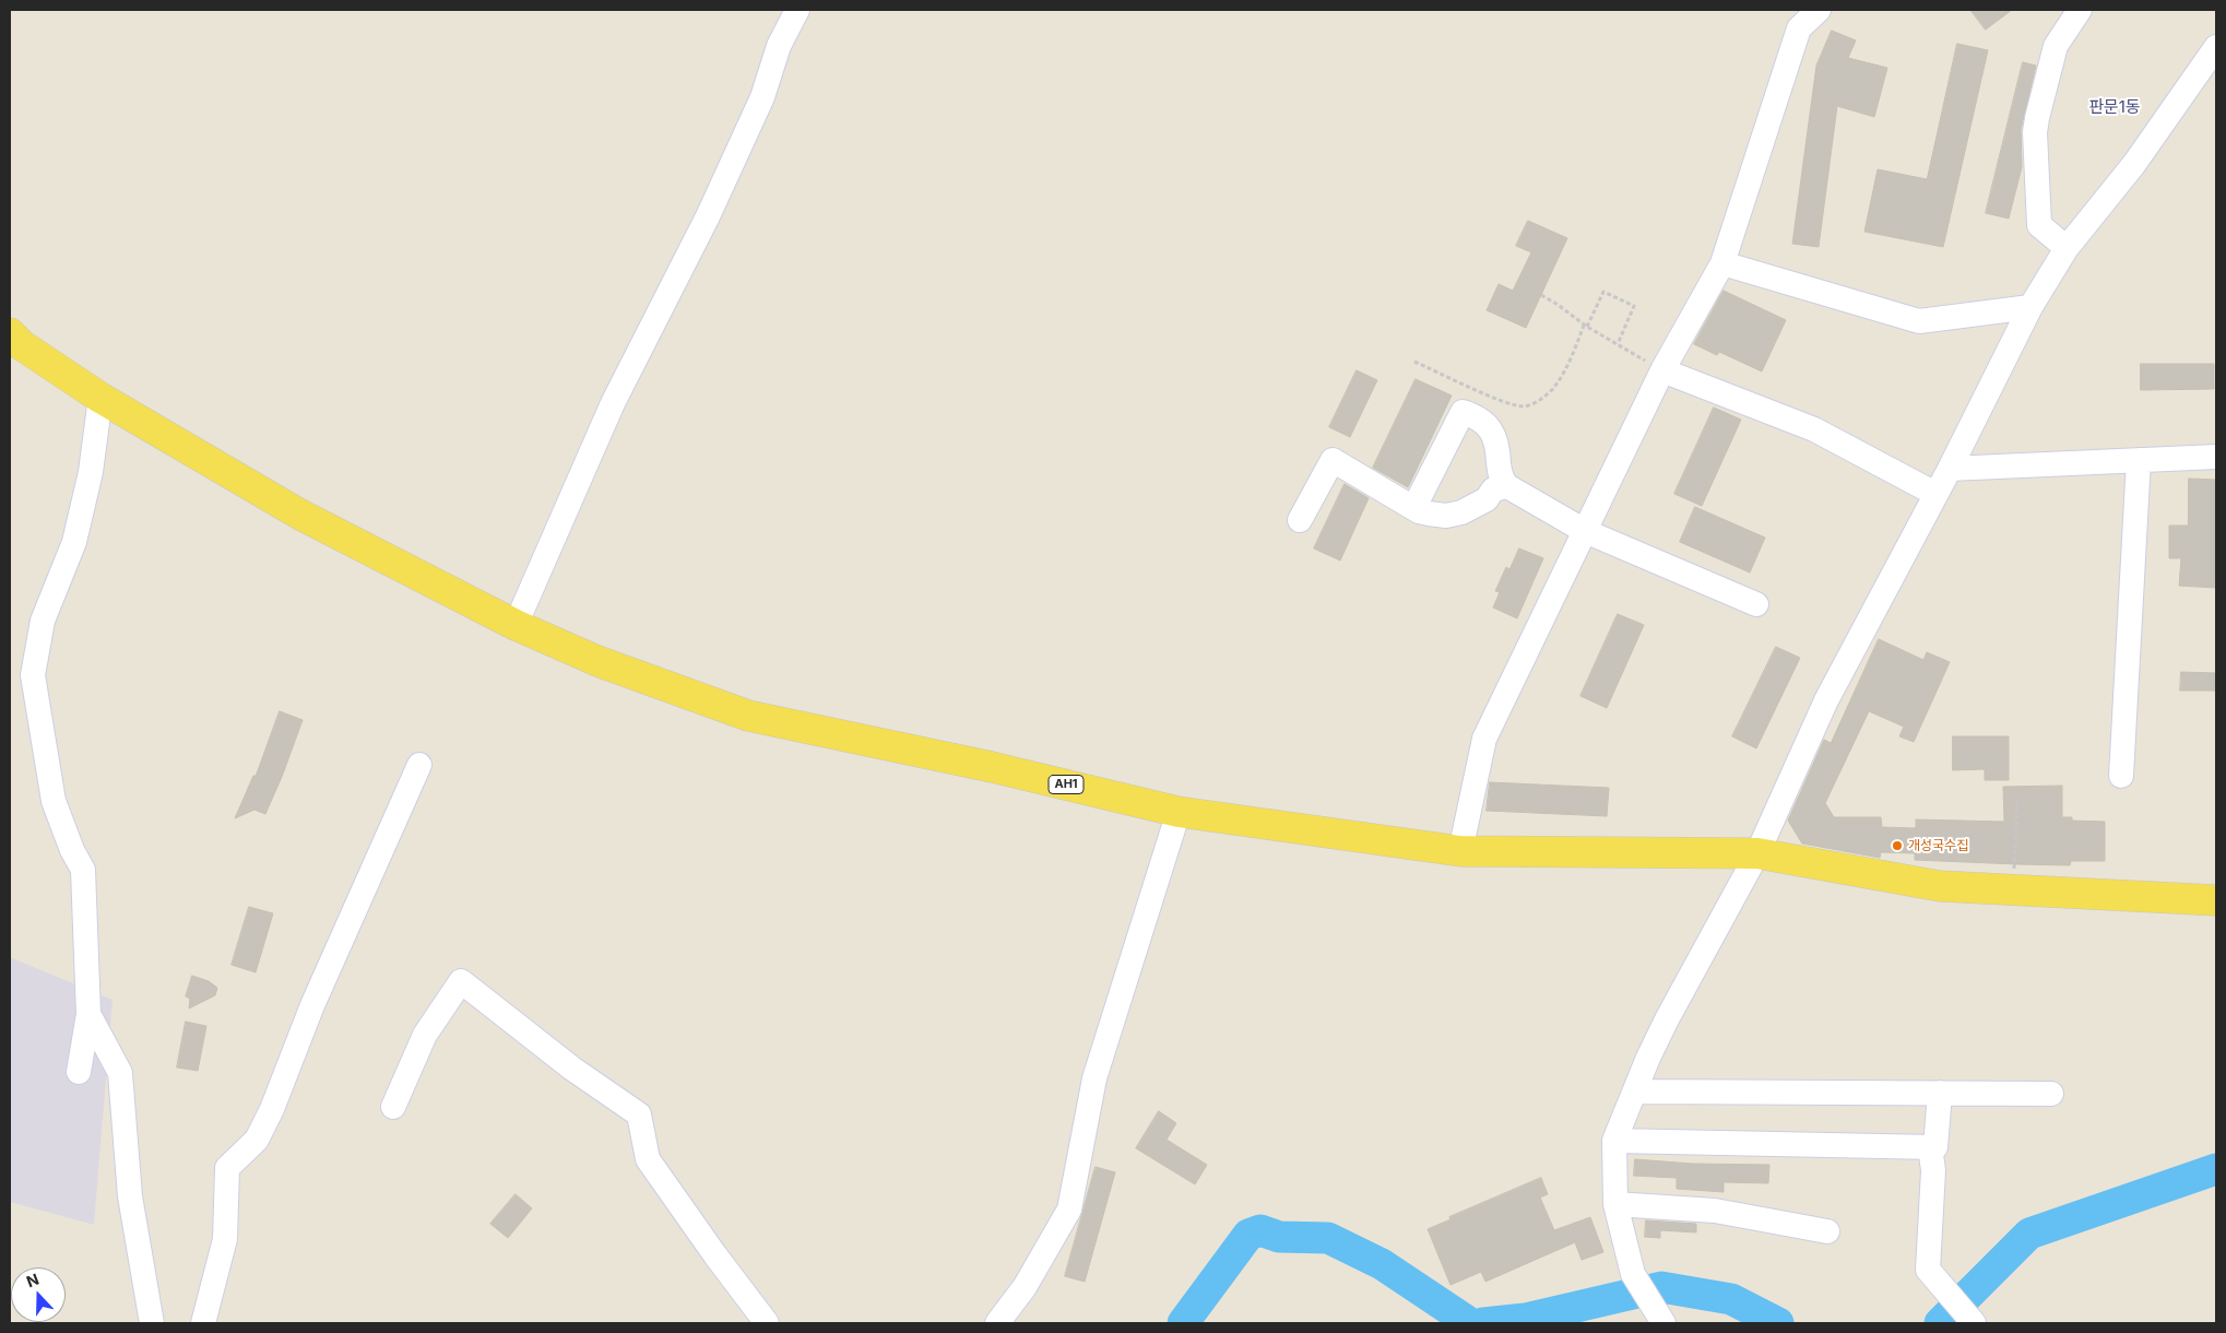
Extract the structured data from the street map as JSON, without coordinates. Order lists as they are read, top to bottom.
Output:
{
  "streets": {
    "main road": ["AH1"]
  },
  "districts": ["판문1동"],
  "places": ["개성국수집"],
  "north": "top"
}
